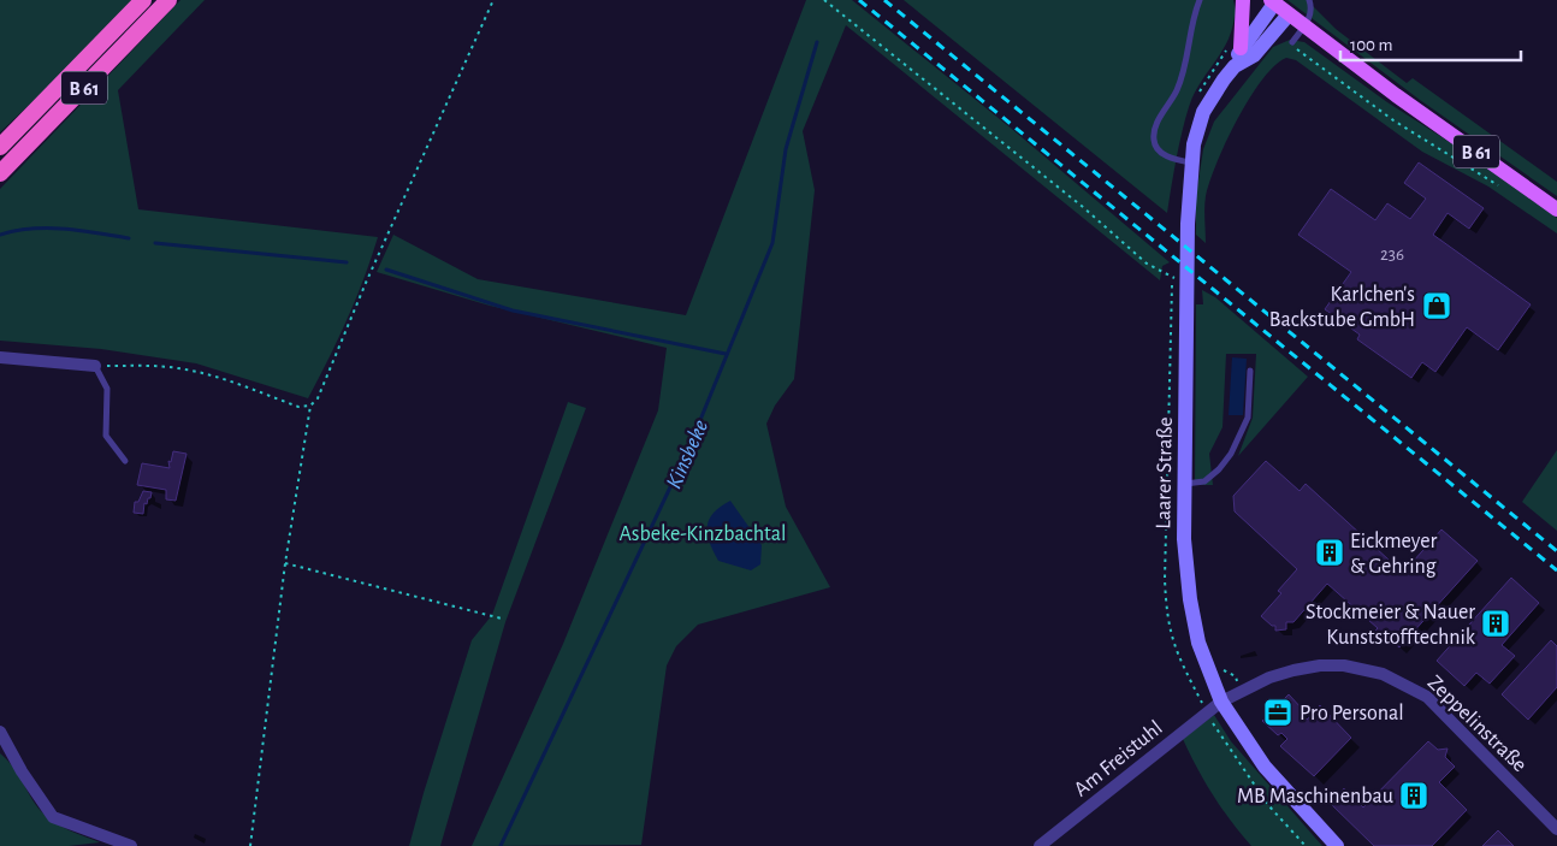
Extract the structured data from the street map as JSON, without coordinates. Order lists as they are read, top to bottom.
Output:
{
  "streets": {
    "highway": ["B 61"],
    "main road": ["Laarer Straße"],
    "street": ["Zeppelinstraße", "Am Freistuhl"]
  },
  "crossings": [
    ["B 61", "Laarer Straße"],
    ["Laarer Straße", "Zeppelinstraße"],
    ["Laarer Straße", "Am Freistuhl"],
    ["Zeppelinstraße", "Am Freistuhl"]
  ],
  "water": ["Kinsbeke"],
  "parks": ["Asbeke-Kinzbachtal"],
  "places": {
    "shop": ["Karlchen's Backstube GmbH"],
    "building": ["Eickmeyer & Gehring", "Stockmeier & Nauer Kunststofftechnik", "MB Maschinenbau"],
    "office": ["Pro Personal"]
  },
  "house_numbers": ["236"],
  "scale_bar": "100 m"
}
